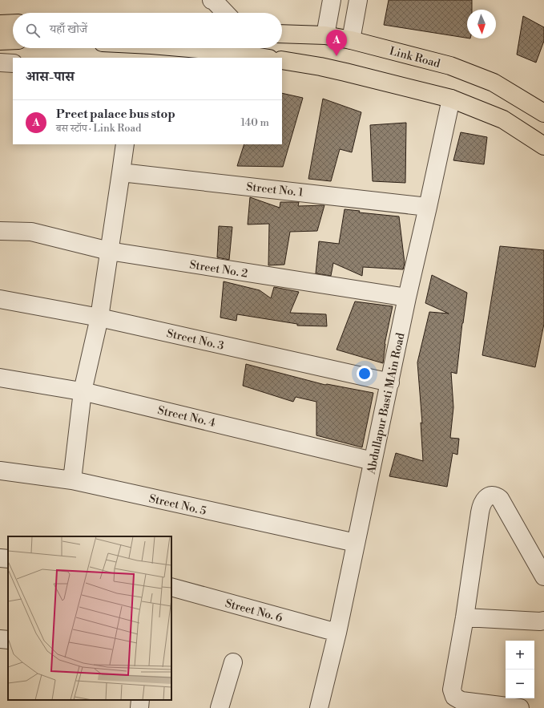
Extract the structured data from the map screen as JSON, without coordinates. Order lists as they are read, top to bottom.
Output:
{
  "streets": {
    "main road": ["Link Road"],
    "street": [
      "Street No. 1",
      "Street No. 2",
      "Street No. 3",
      "Abdullapur Basti MAin Road",
      "Street No. 4",
      "Street No. 5",
      "Street No. 6"
    ]
  },
  "crossings": [
    ["Street No. 1", "Abdullapur Basti MAin Road"],
    ["Street No. 2", "Abdullapur Basti MAin Road"],
    ["Street No. 3", "Abdullapur Basti MAin Road"],
    ["Abdullapur Basti MAin Road", "Street No. 4"],
    ["Abdullapur Basti MAin Road", "Street No. 5"],
    ["Abdullapur Basti MAin Road", "Street No. 6"]
  ],
  "north": "bottom",
  "page": {
    "search": "यहाँ खोजें",
    "pins": "A",
    "heading": "आस-पास",
    "list": [
      {
        "mark": "A",
        "name": "Preet palace bus stop",
        "note": "बस स्टॉप · Link Road",
        "value": "140 m"
      }
    ],
    "map_buttons": ["+", "−"]
  }
}
